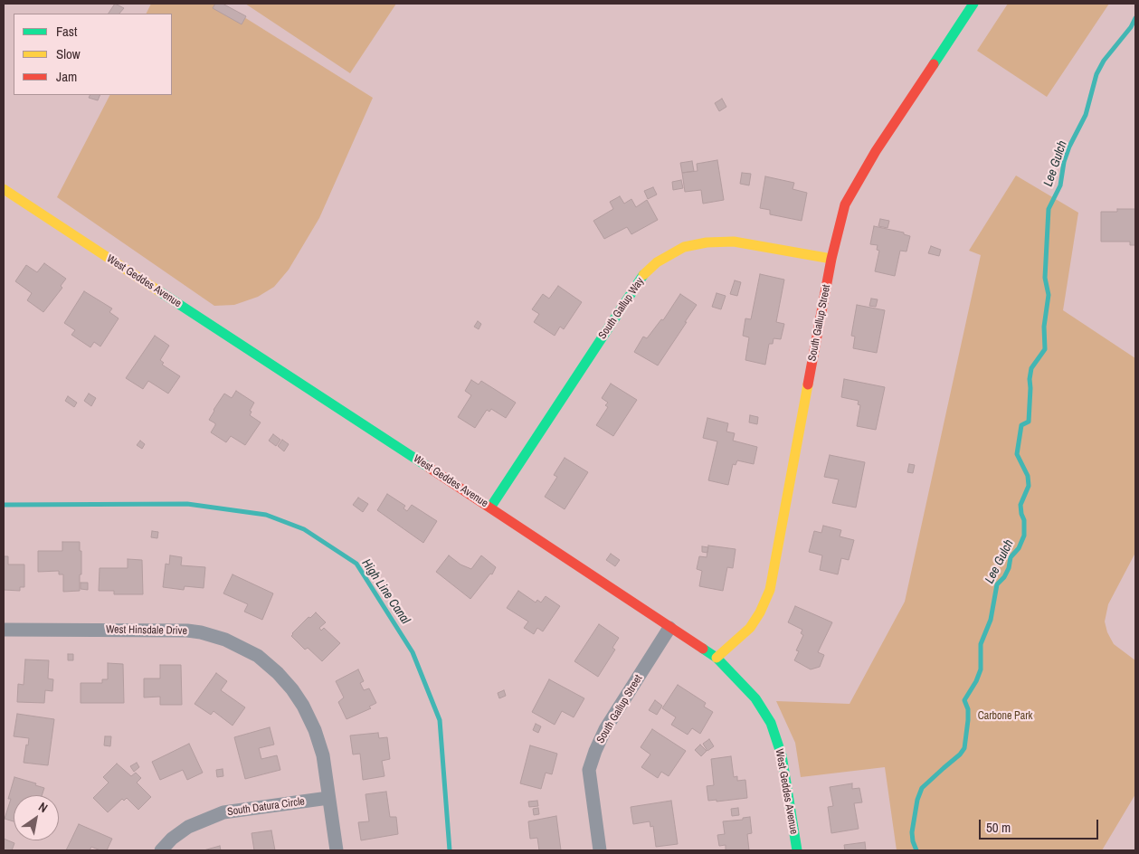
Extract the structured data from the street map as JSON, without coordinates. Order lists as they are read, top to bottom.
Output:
{
  "streets": {
    "street": [
      "West Geddes Avenue",
      "South Gallup Way",
      "South Gallup Street",
      "West Hinsdale Drive",
      "South Datura Circle"
    ]
  },
  "crossings": [
    ["West Geddes Avenue", "South Gallup Way"],
    ["West Geddes Avenue", "South Gallup Street"],
    ["South Gallup Way", "South Gallup Street"],
    ["West Hinsdale Drive", "South Datura Circle"]
  ],
  "water": ["Lee Gulch", "High Line Canal"],
  "parks": ["Carbone Park"],
  "legend": ["Fast", "Slow", "Jam"],
  "scale_bar": "50 m",
  "north": "top right"
}
